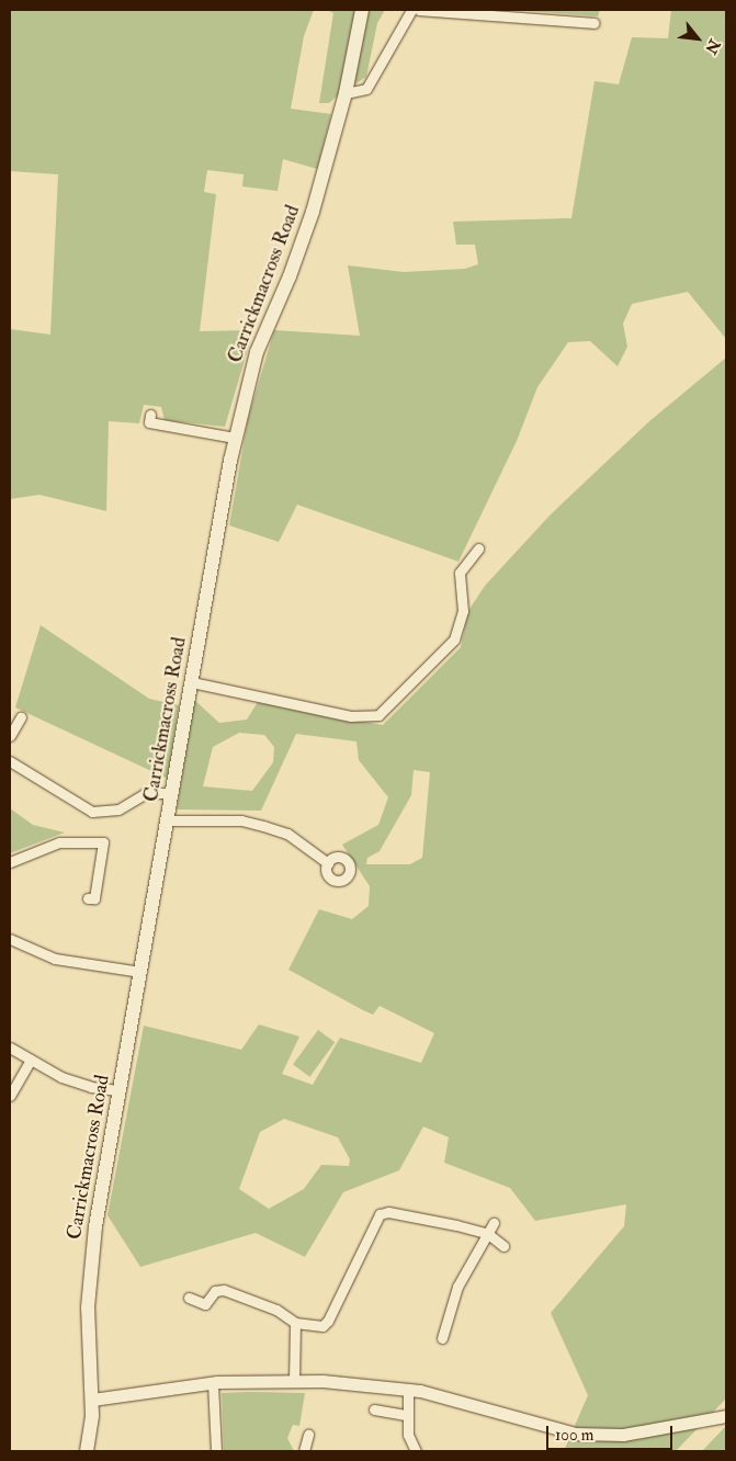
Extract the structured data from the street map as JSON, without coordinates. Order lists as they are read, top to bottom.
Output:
{
  "streets": {
    "main road": ["Carrickmacross Road"]
  },
  "scale_bar": "100 m",
  "north": "bottom right"
}
